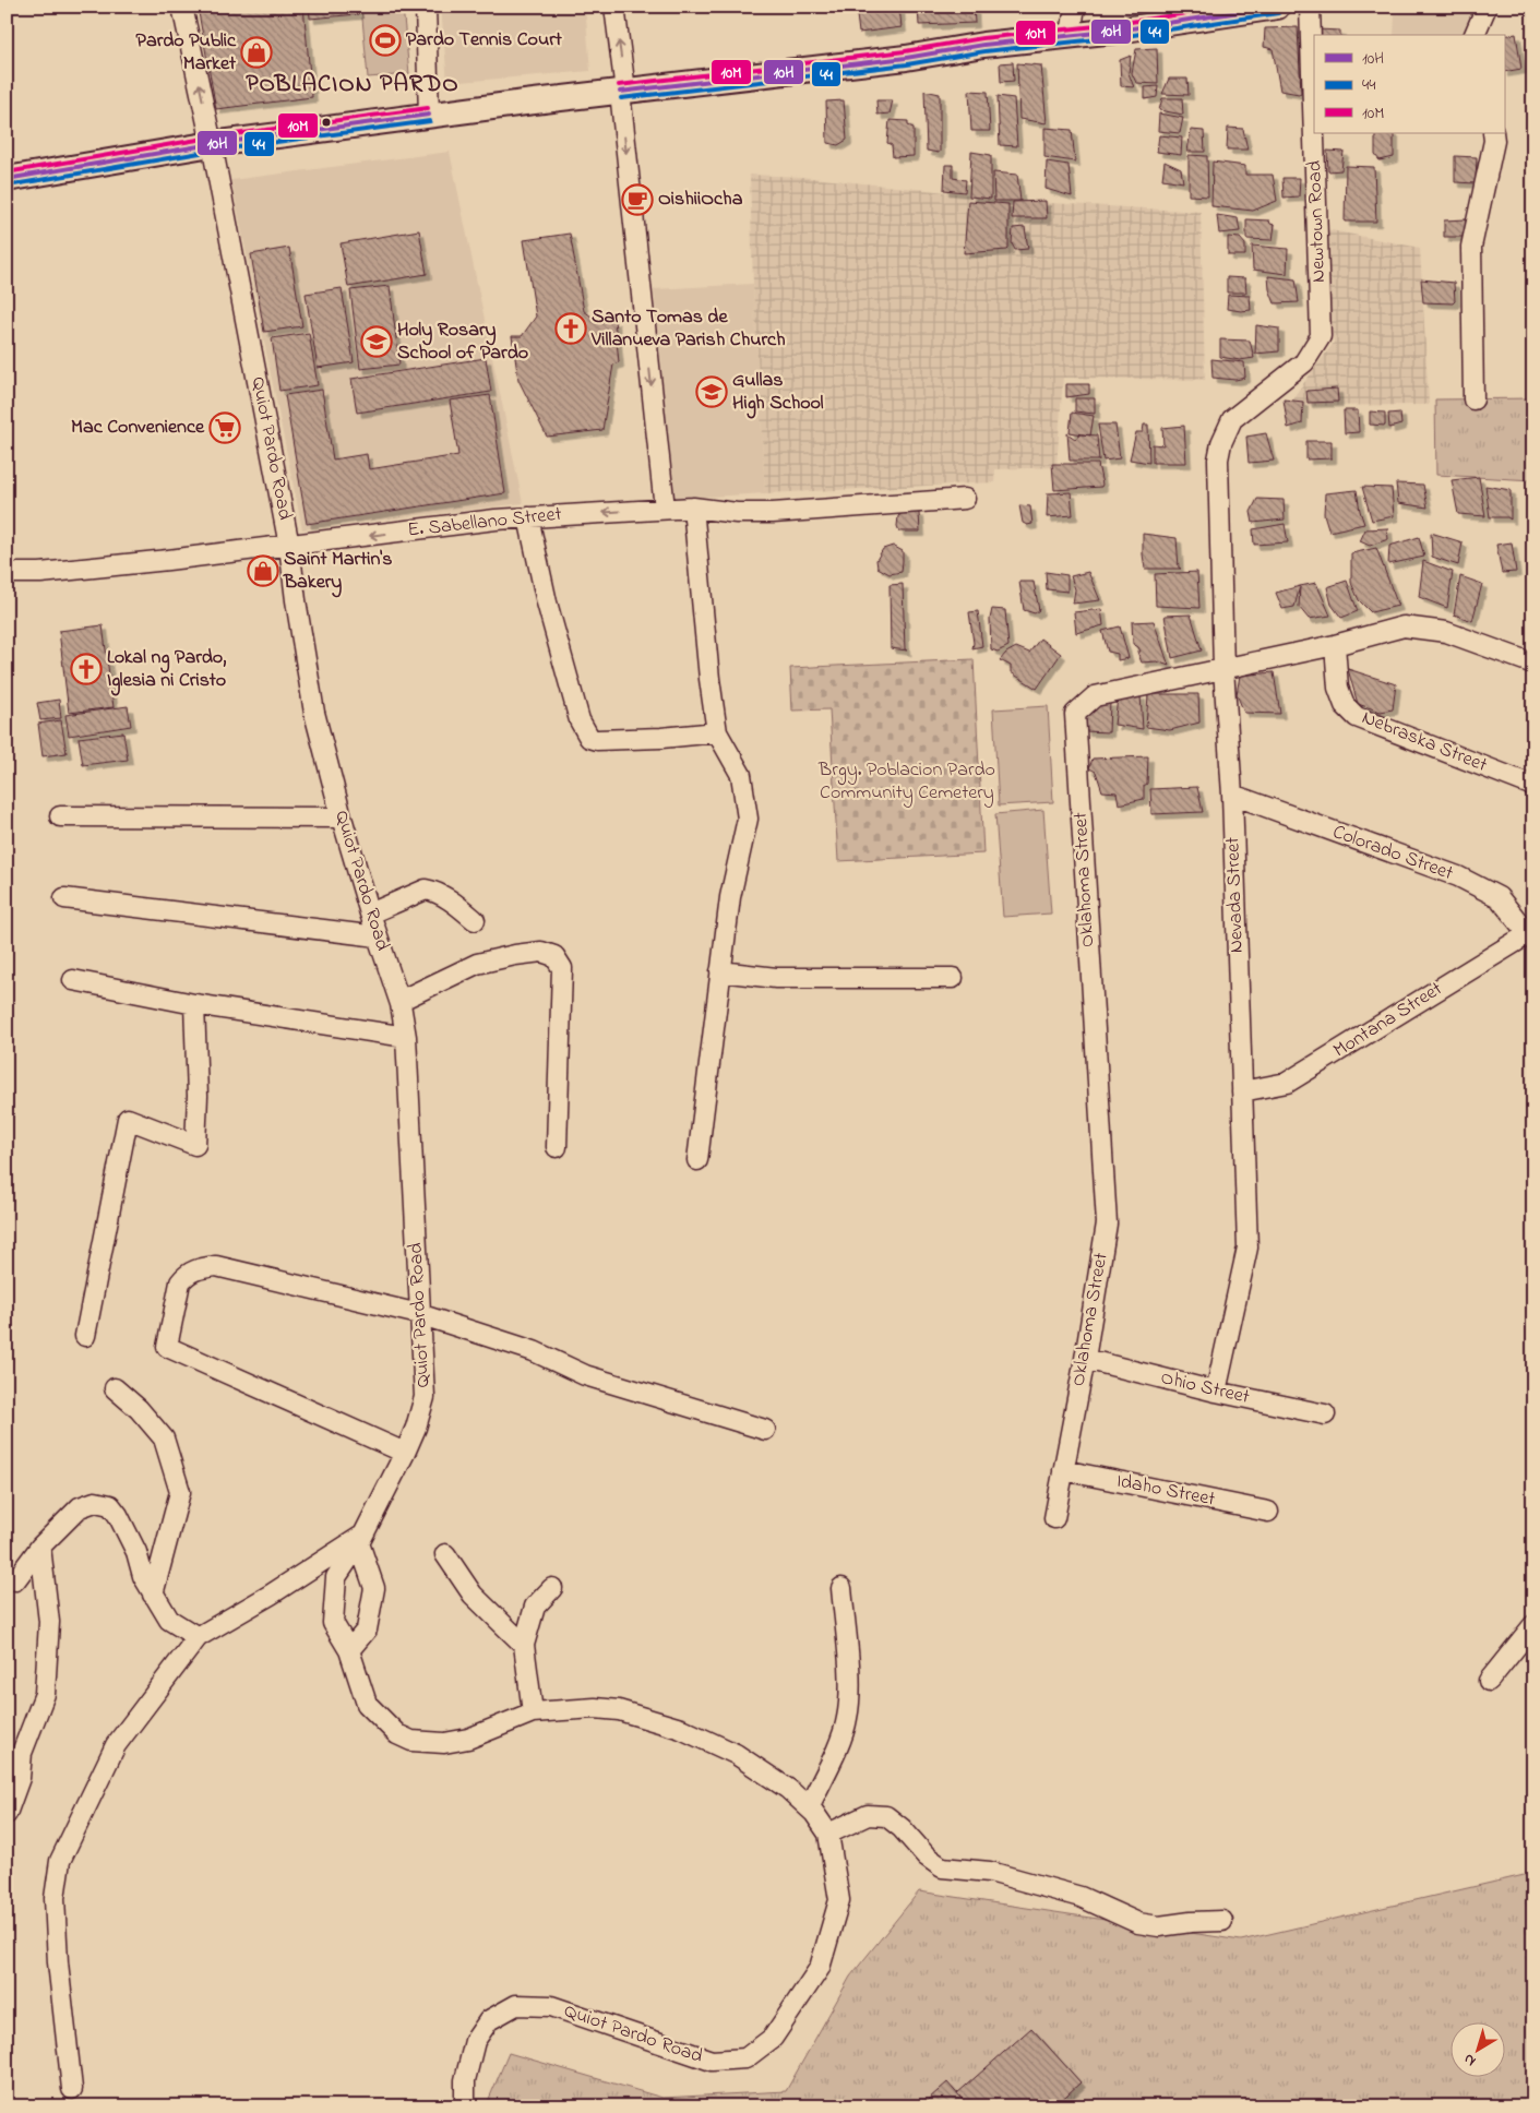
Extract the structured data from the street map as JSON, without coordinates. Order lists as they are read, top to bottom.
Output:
{
  "streets": {
    "street": [
      "Newtown Road",
      "Quiot Pardo Road",
      "E. Sabellano Street",
      "Nebraska Street",
      "Colorado Street",
      "Oklahoma Street",
      "Nevada Street",
      "Montana Street",
      "Ohio Street",
      "Idaho Street"
    ]
  },
  "crossings": [
    ["Newtown Road", "Nevada Street"],
    ["Quiot Pardo Road", "E. Sabellano Street"],
    ["Nebraska Street", "Oklahoma Street"],
    ["Colorado Street", "Nevada Street"],
    ["Colorado Street", "Montana Street"],
    ["Oklahoma Street", "Nevada Street"],
    ["Oklahoma Street", "Ohio Street"],
    ["Oklahoma Street", "Idaho Street"],
    ["Nevada Street", "Montana Street"],
    ["Nevada Street", "Ohio Street"]
  ],
  "one_way": ["E. Sabellano Street"],
  "districts": ["POBLACION PARDO"],
  "parks": ["Brgy. Poblacion Pardo Community Cemetery"],
  "places": {
    "sports": ["Pardo Tennis Court"],
    "shop": ["Pardo Public Market", "Saint Martin's Bakery"],
    "cafe": ["OishiiOcha"],
    "church": ["Santo Tomas de Villanueva Parish Church", "Lokal ng Pardo, Iglesia ni Cristo"],
    "school or university": ["Holy Rosary School of Pardo", "Gullas High School"],
    "supermarket": ["Mac Convenience"]
  },
  "lines": ["transit line 10H", "transit line 10M", "transit line 44"],
  "legend": ["10H", "44", "10M"],
  "north": "bottom left"
}
